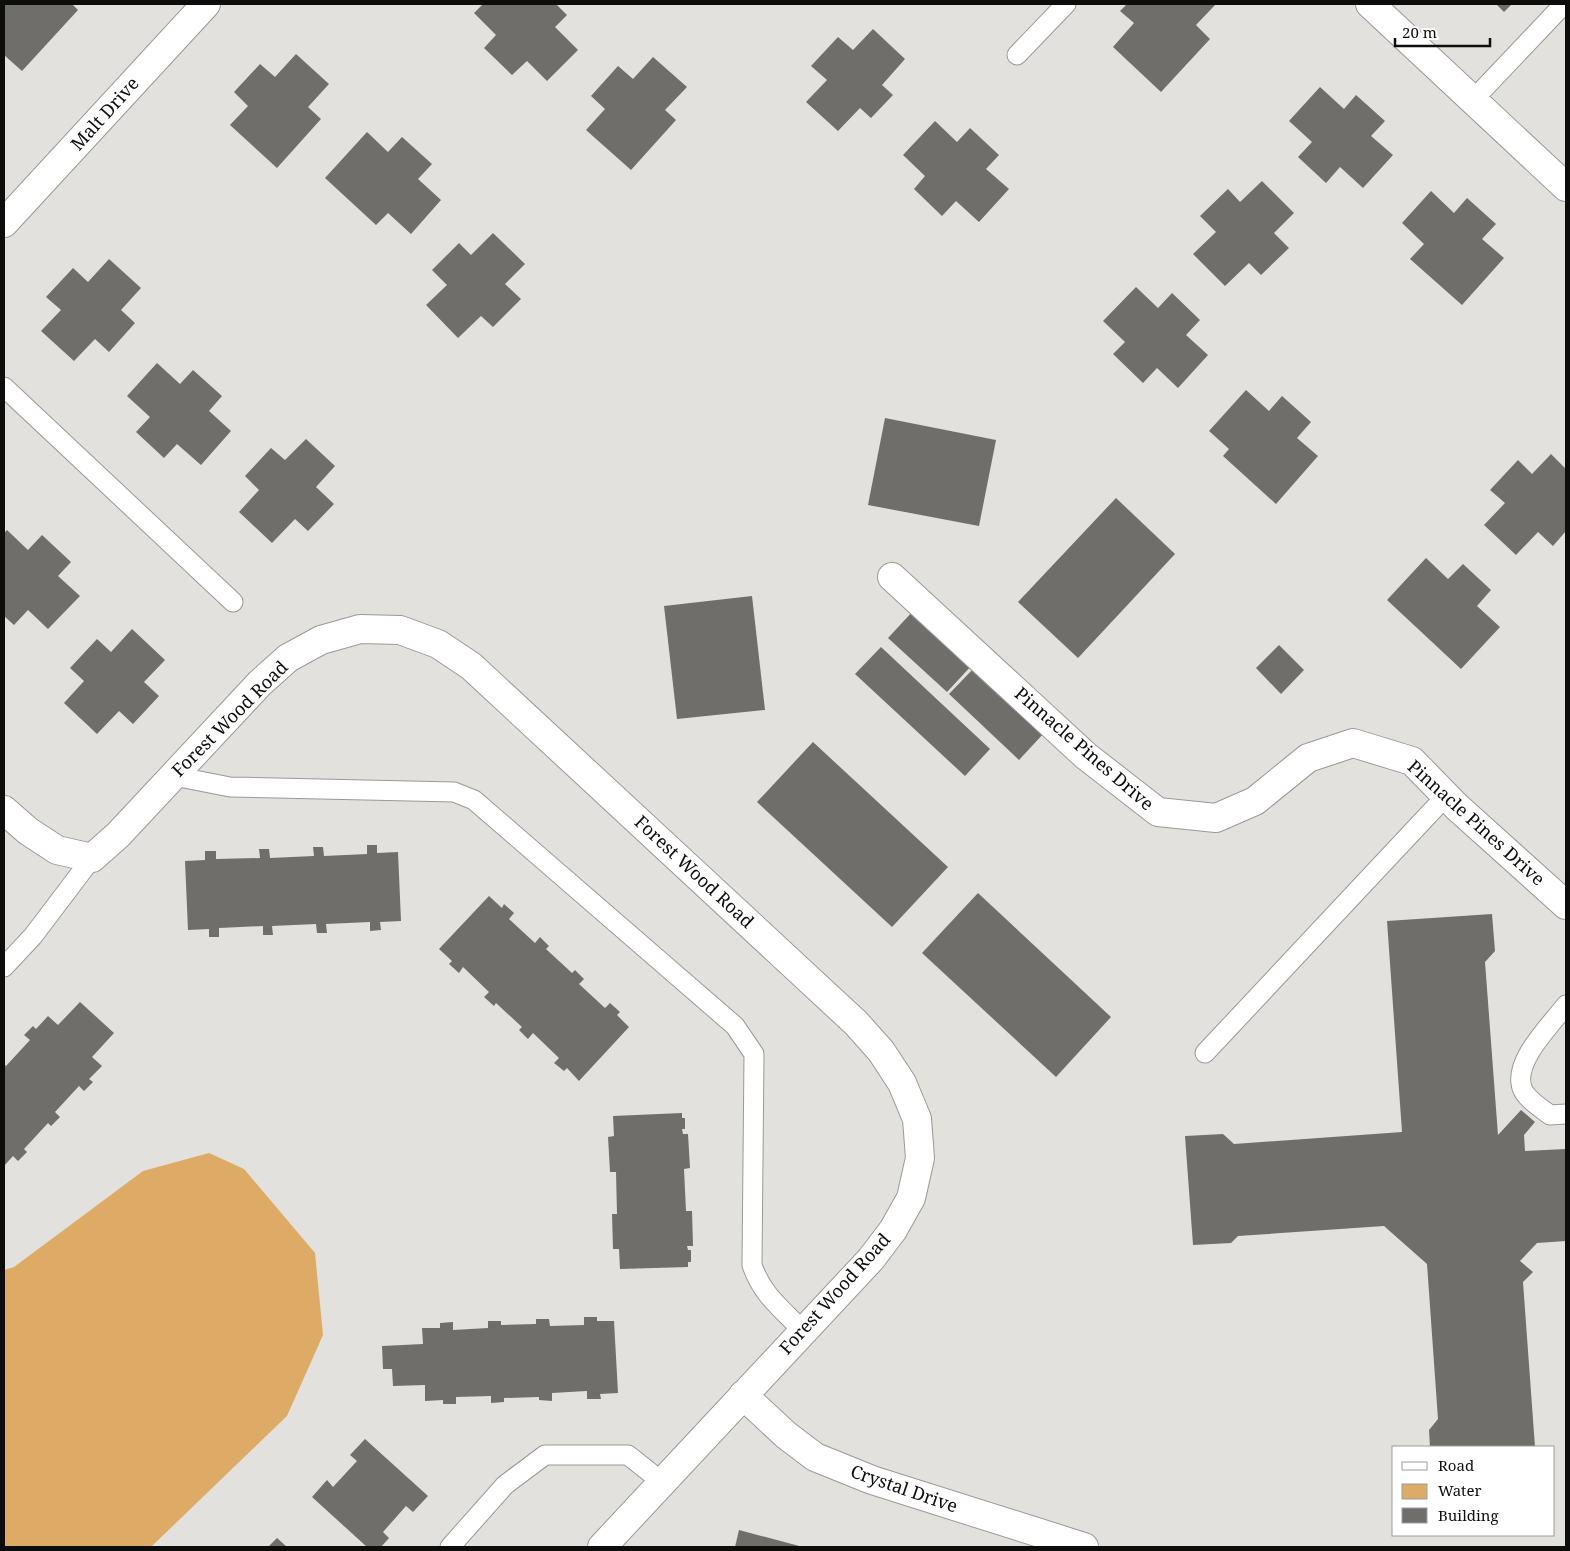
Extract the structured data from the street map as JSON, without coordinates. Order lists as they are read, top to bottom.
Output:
{
  "streets": {
    "street": [
      "Malt Drive",
      "Forest Wood Road",
      "Pinnacle Pines Drive",
      "Crystal Drive"
    ]
  },
  "crossings": [
    ["Forest Wood Road", "Crystal Drive"]
  ],
  "legend": ["Road", "Water", "Building"],
  "scale_bar": "20 m"
}
